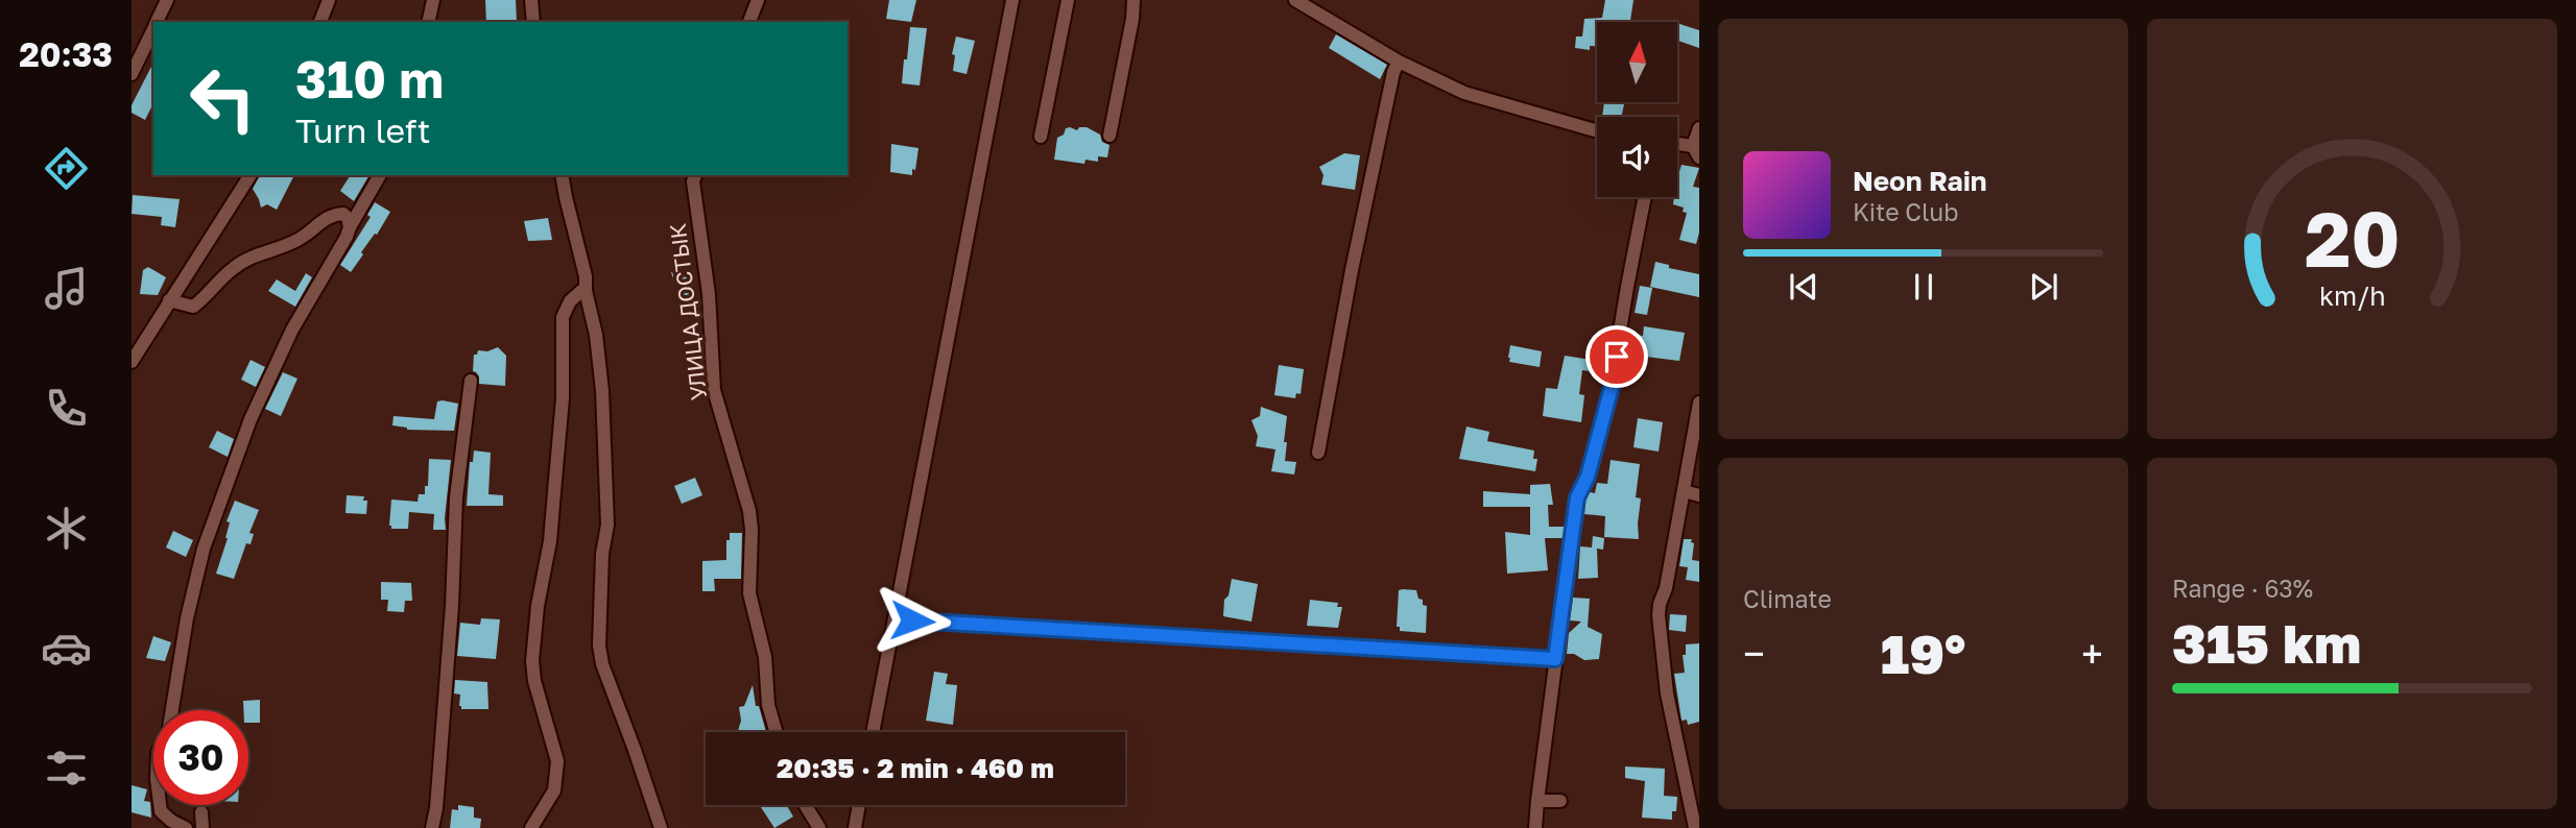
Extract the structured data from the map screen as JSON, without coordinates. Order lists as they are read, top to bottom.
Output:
{
  "streets": {
    "street": ["УЛИЦА ДОСТЫК"]
  },
  "north": "top",
  "page": {
    "tabs": "20:33",
    "turn": ["310 m", "Turn left"],
    "song": ["Neon Rain", "Kite Club"],
    "tile": [
      "Climate",
      ["Range · 63%", "315 km"]
    ],
    "heat": ["−", "19°", "+"],
    "limit": "30",
    "trip": "20:35 · 2 min · 460 m",
    "gauge": ["20", "km/h"]
  }
}
